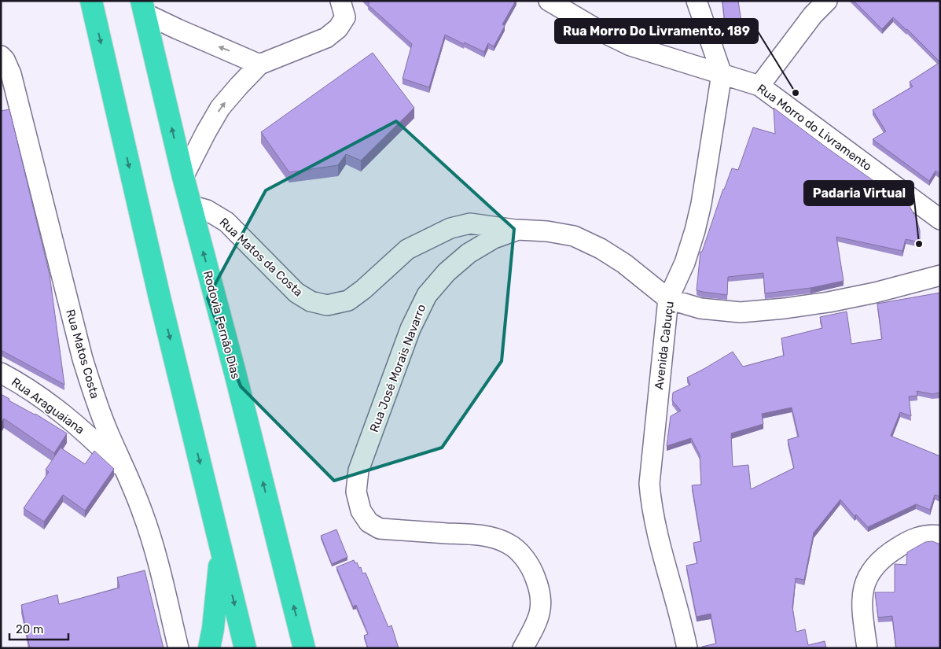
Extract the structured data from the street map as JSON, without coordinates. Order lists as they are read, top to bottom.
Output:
{
  "streets": {
    "highway": ["Rodovia Fernão Dias"],
    "street": [
      "Rua Morro do Livramento",
      "Rua Matos da Costa",
      "Avenida Cabuçu",
      "Rua Matos Costa",
      "Rua José Morais Navarro",
      "Rua Araguaiana"
    ]
  },
  "crossings": [
    ["Rua Morro do Livramento", "Avenida Cabuçu"],
    ["Rua Matos da Costa", "Rodovia Fernão Dias"],
    ["Rua Matos da Costa", "Rua José Morais Navarro"],
    ["Avenida Cabuçu", "Rua José Morais Navarro"],
    ["Rua Matos Costa", "Rua Araguaiana"]
  ],
  "places": ["Rua Morro Do Livramento, 189", "Padaria Virtual"],
  "scale_bar": "20 m"
}
